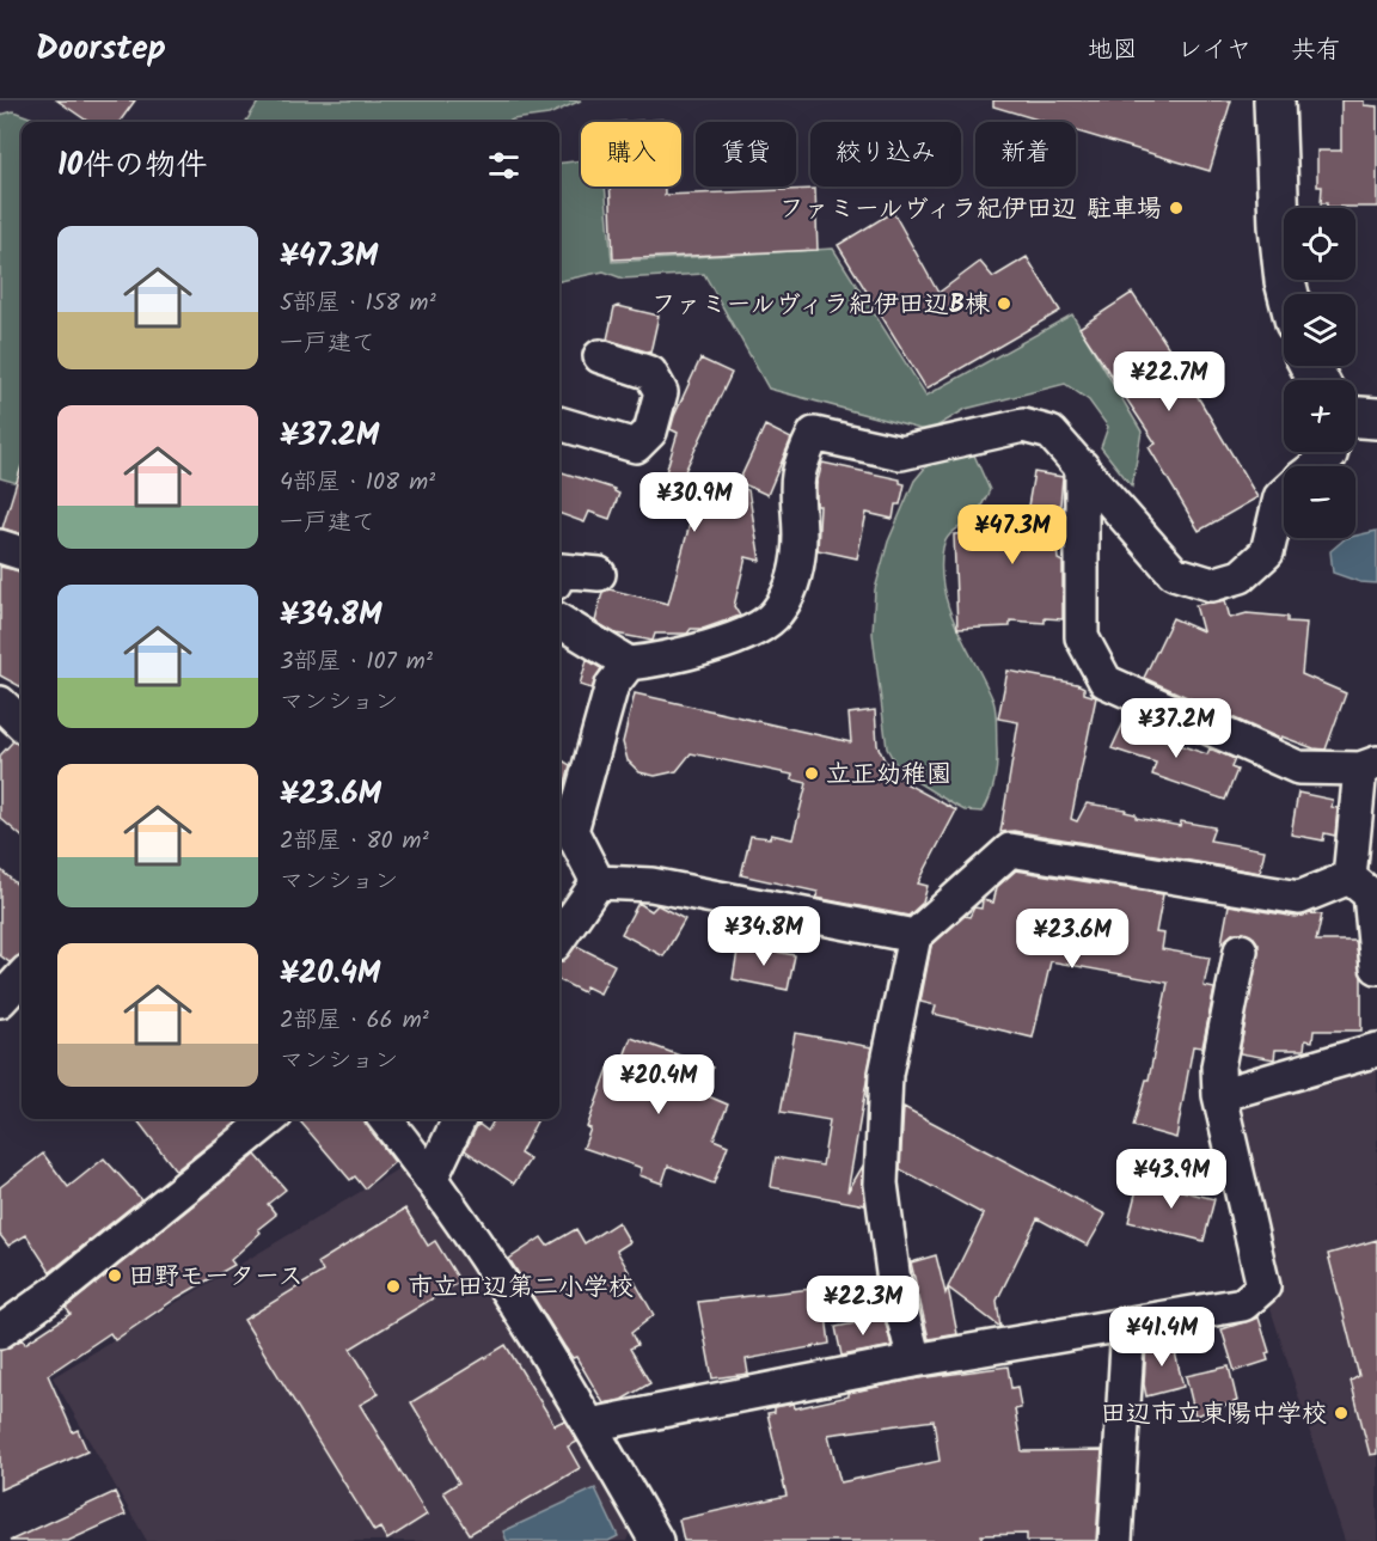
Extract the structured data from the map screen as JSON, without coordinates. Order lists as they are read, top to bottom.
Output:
{
  "places": [
    "ファミールヴィラ紀伊田辺 駐車場",
    "ファミールヴィラ紀伊田辺B棟",
    "立正幼稚園",
    "田野モータース",
    "市立田辺第二小学校",
    "田辺市立東陽中学校"
  ],
  "page": {
    "header": "Doorstep",
    "nav": ["地図", "レイヤ", "共有"],
    "chip": [
      "購入",
      "賃貸",
      "絞り込み",
      "新着"
    ],
    "heading": "10件の物件",
    "map_buttons": ["+", "−"],
    "list": [
      {
        "name": "¥47.3M",
        "note": "5部屋 · 158 m² · 一戸建て"
      },
      {
        "name": "¥37.2M",
        "note": "4部屋 · 108 m² · 一戸建て"
      },
      {
        "name": "¥34.8M",
        "note": "3部屋 · 107 m² · マンション"
      },
      {
        "name": "¥23.6M",
        "note": "2部屋 · 80 m² · マンション"
      },
      {
        "name": "¥20.4M",
        "note": "2部屋 · 66 m² · マンション"
      }
    ],
    "price": [
      "¥22.7M",
      "¥30.9M",
      "¥47.3M",
      "¥37.2M",
      "¥34.8M",
      "¥23.6M",
      "¥20.4M",
      "¥43.9M",
      "¥22.3M",
      "¥41.4M"
    ]
  }
}
